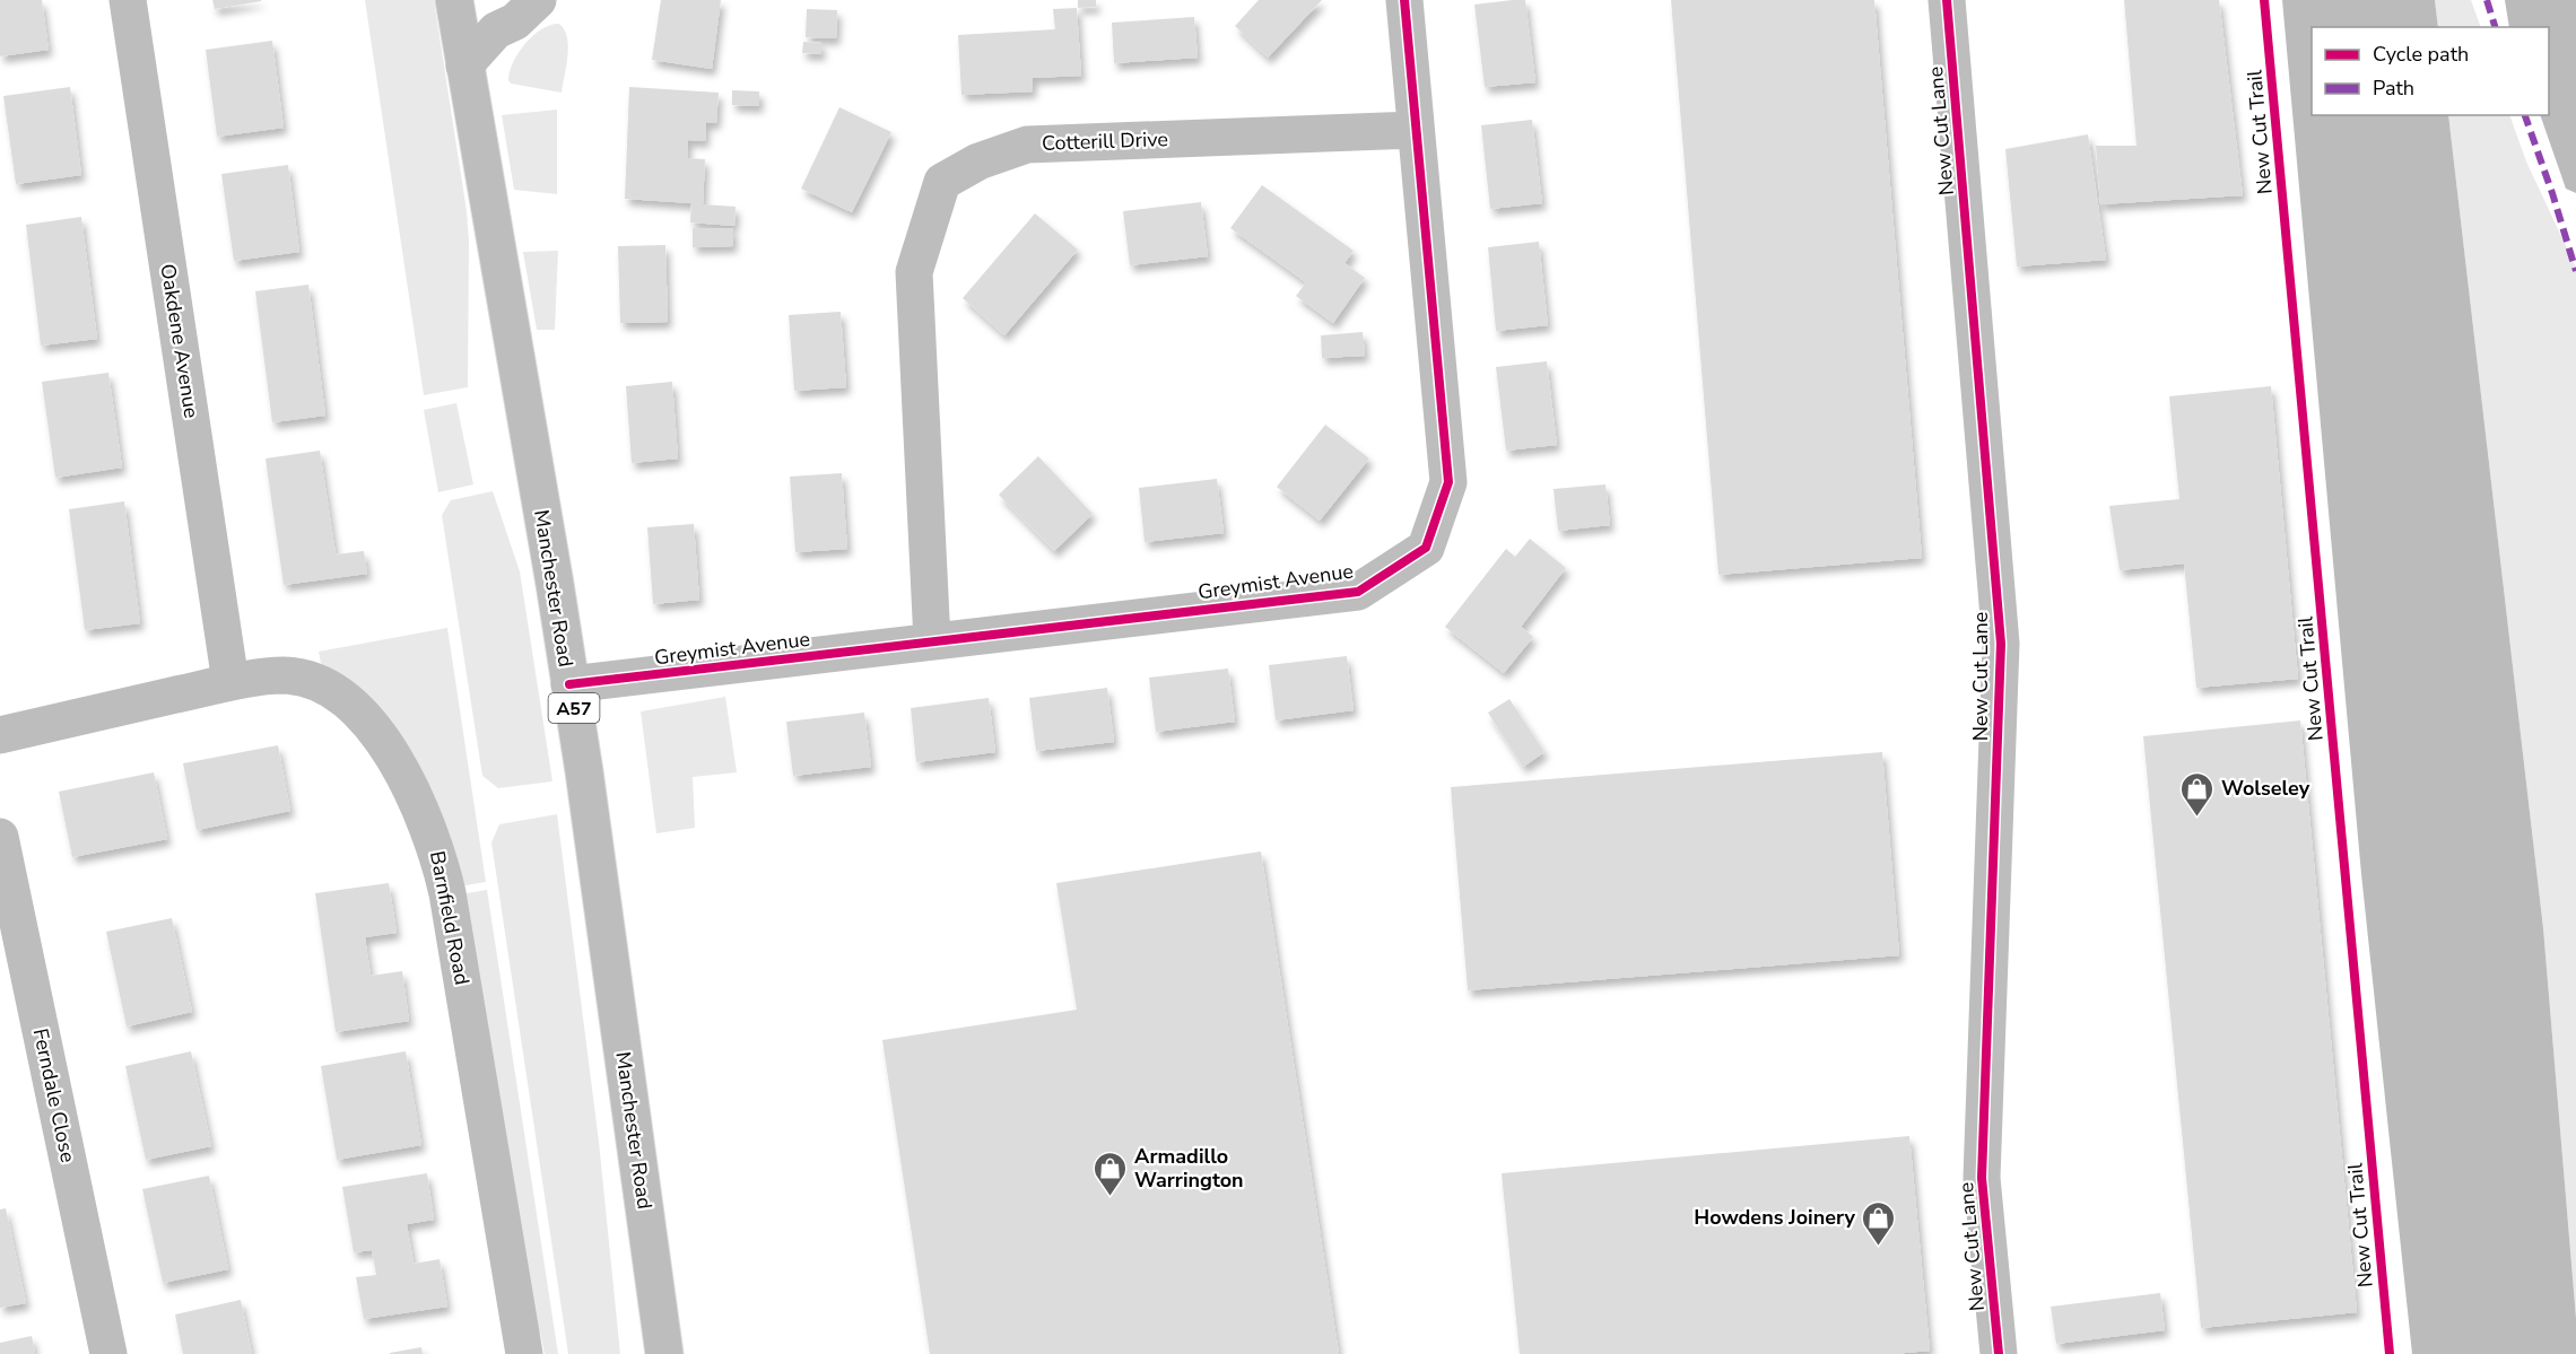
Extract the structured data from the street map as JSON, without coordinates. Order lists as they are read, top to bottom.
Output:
{
  "streets": {
    "street": [
      "New Cut Lane",
      "Cotterill Drive",
      "Oakdene Avenue",
      "Greymist Avenue",
      "Manchester Road",
      "A57",
      "Barnfield Road",
      "Ferndale Close"
    ],
    "cycle path": ["New Cut Trail"]
  },
  "crossings": [
    ["Cotterill Drive", "Greymist Avenue"],
    ["Oakdene Avenue", "Barnfield Road"],
    ["Greymist Avenue", "Manchester Road"]
  ],
  "places": {
    "shop": ["Wolseley", "Armadillo Warrington", "Howdens Joinery"]
  },
  "legend": ["Cycle path", "Path"]
}
